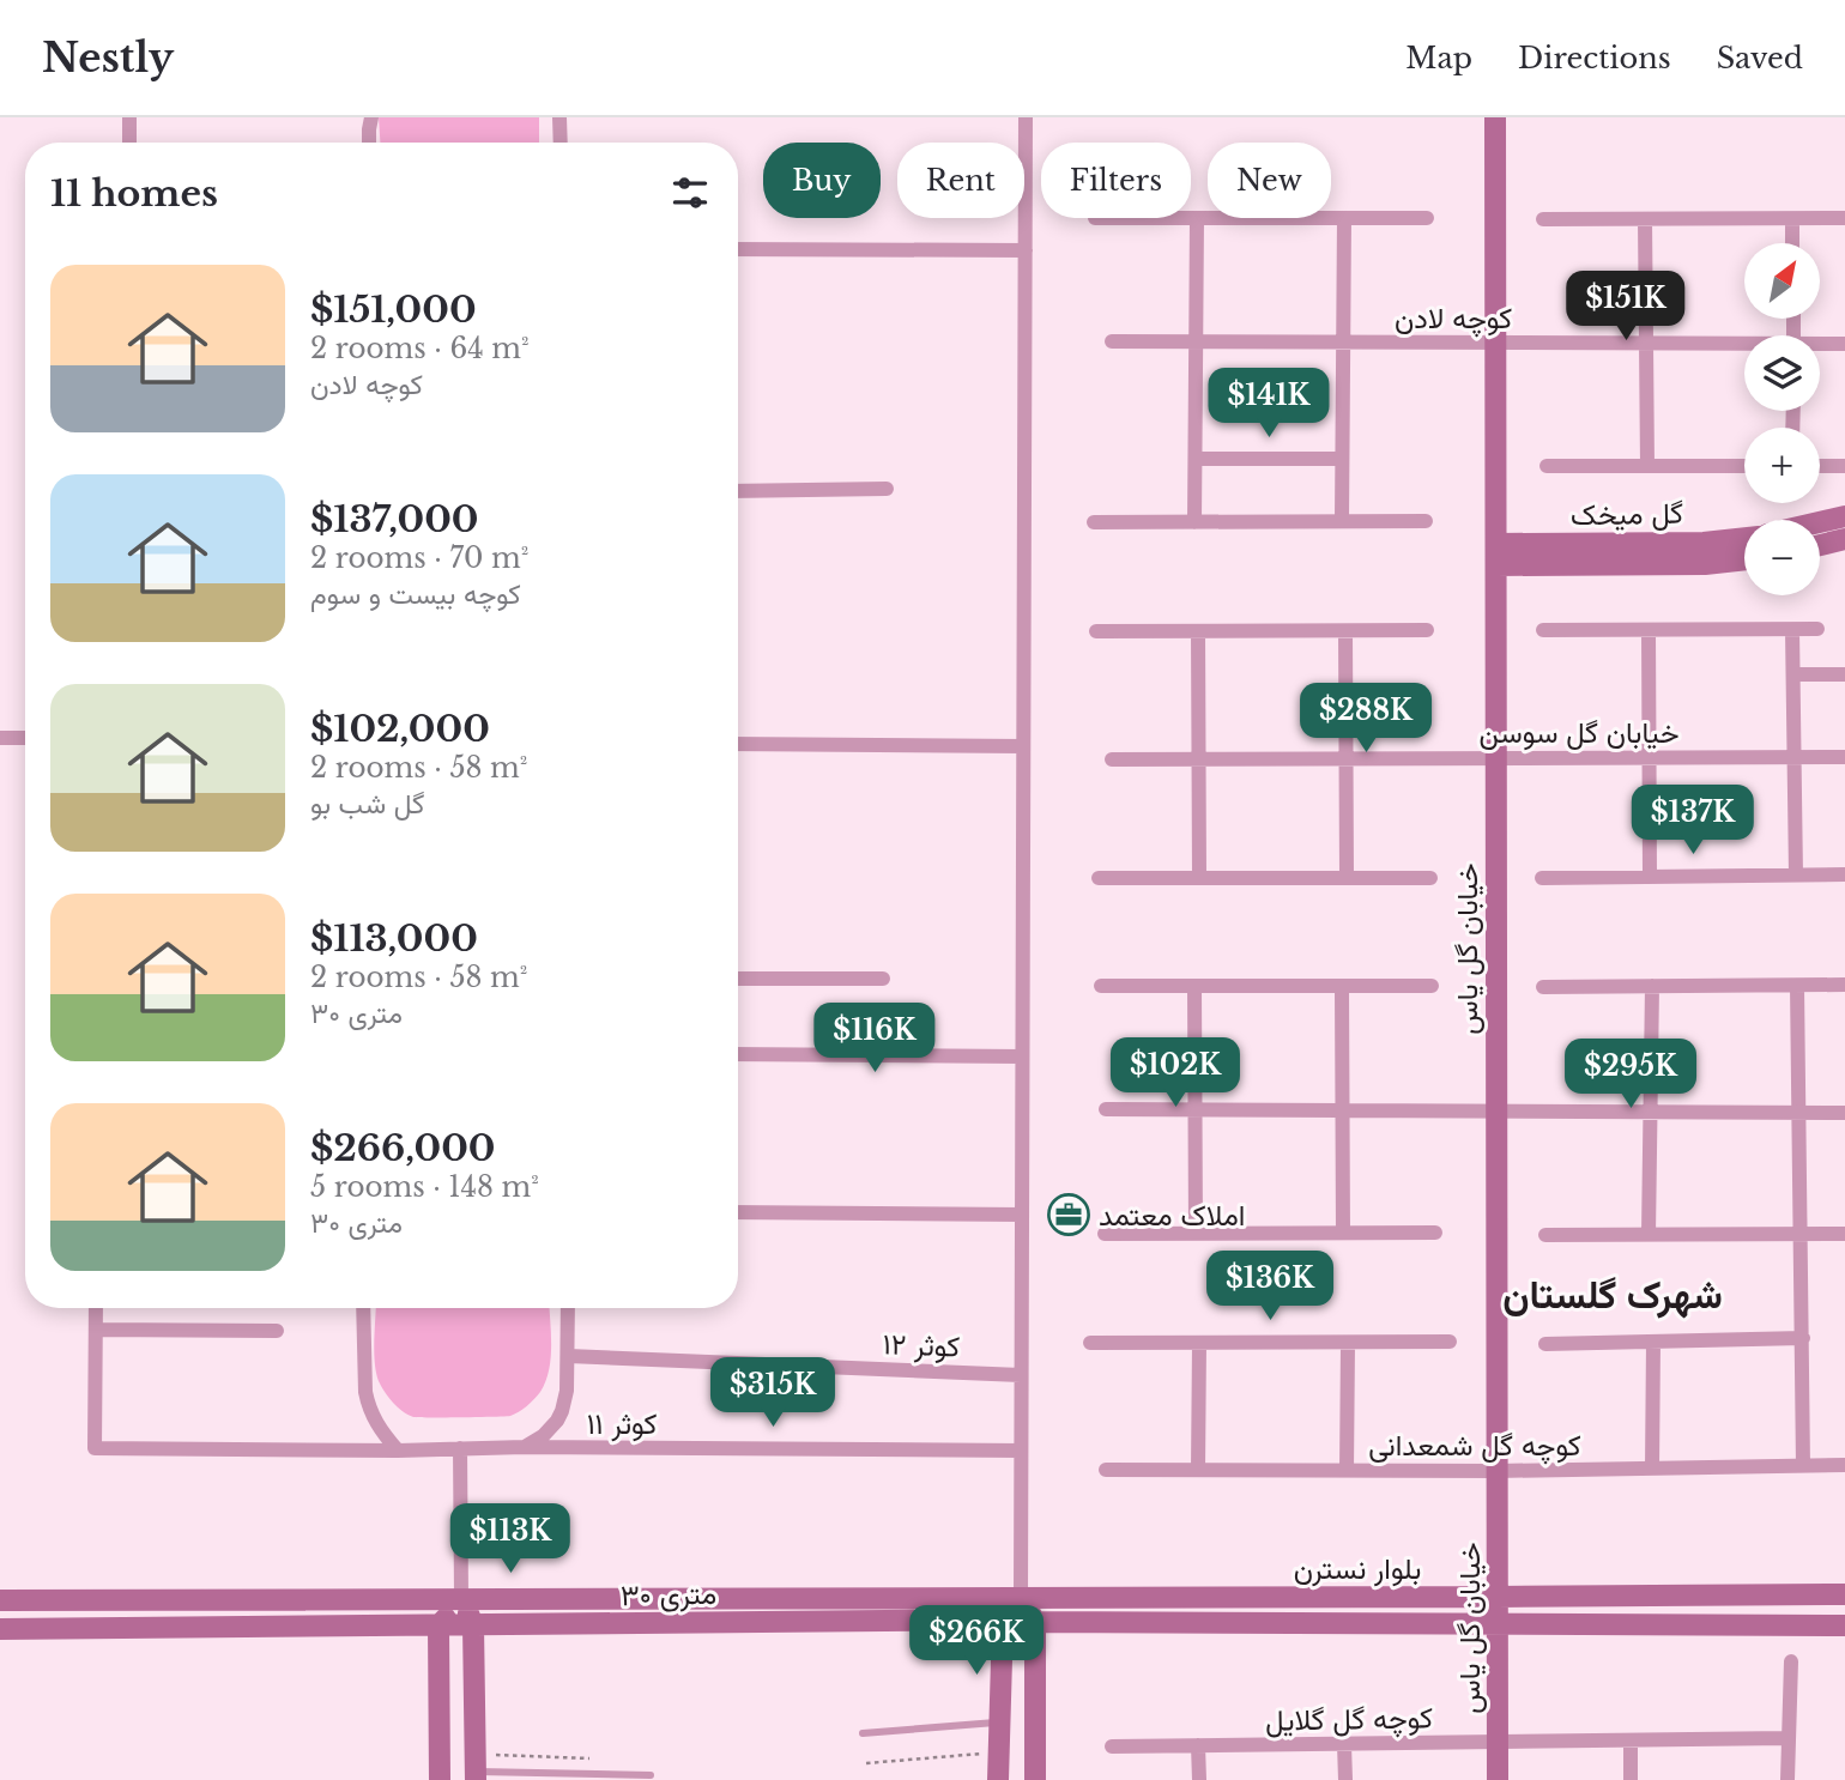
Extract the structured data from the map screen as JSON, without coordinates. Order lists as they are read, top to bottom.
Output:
{
  "streets": {
    "street": [
      "کوچه لادن",
      "گل میخک",
      "خیابان گل سوسن",
      "خیابان گل یاس",
      "کوثر ۱۲",
      "کوثر ۱۱",
      "کوچه گل شمعدانی",
      "بلوار نسترن",
      "۳۰ متری",
      "کوچه گل گلایل"
    ]
  },
  "crossings": [
    ["کوچه لادن", "خیابان گل یاس"],
    ["گل میخک", "خیابان گل یاس"],
    ["خیابان گل سوسن", "خیابان گل یاس"],
    ["خیابان گل یاس", "کوچه گل شمعدانی"],
    ["خیابان گل یاس", "بلوار نسترن"],
    ["خیابان گل یاس", "کوچه گل گلایل"],
    ["بلوار نسترن", "۳۰ متری"]
  ],
  "districts": ["شهرک گلستان"],
  "places": {
    "office": ["املاک معتمد"]
  },
  "north": "top right",
  "page": {
    "header": "Nestly",
    "nav": ["Map", "Directions", "Saved"],
    "chip": [
      "Buy",
      "Rent",
      "Filters",
      "New"
    ],
    "heading": "11 homes",
    "map_buttons": ["+", "−"],
    "list": [
      {
        "name": "$151,000",
        "note": "2 rooms · 64 m² · کوچه لادن"
      },
      {
        "name": "$137,000",
        "note": "2 rooms · 70 m² · کوچه بیست و سوم"
      },
      {
        "name": "$102,000",
        "note": "2 rooms · 58 m² · گل شب بو"
      },
      {
        "name": "$113,000",
        "note": "2 rooms · 58 m² · ۳۰ متری"
      },
      {
        "name": "$266,000",
        "note": "5 rooms · 148 m² · ۳۰ متری"
      }
    ],
    "price": [
      "$151K",
      "$141K",
      "$288K",
      "$137K",
      "$116K",
      "$102K",
      "$295K",
      "$136K",
      "$315K",
      "$113K",
      "$266K"
    ]
  }
}
